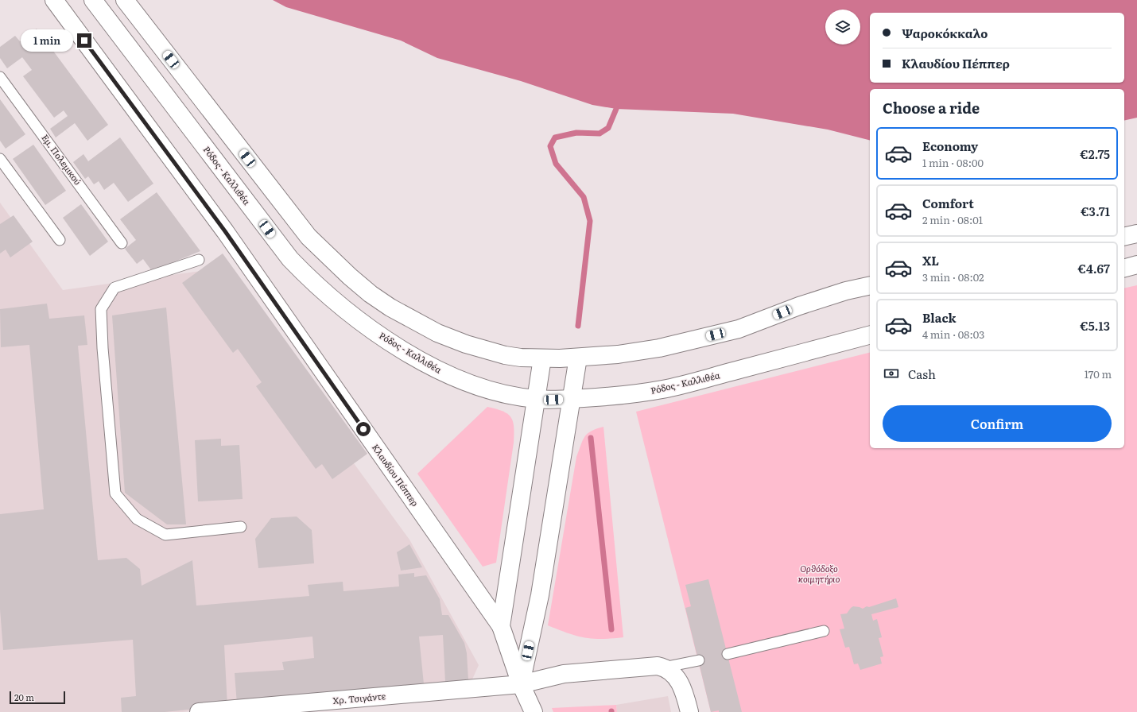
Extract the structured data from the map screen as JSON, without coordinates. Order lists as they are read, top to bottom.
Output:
{
  "streets": {
    "main road": ["Ρόδος - Καλλιθέα", "Κλαυδίου Πέππερ", "Χρ. Τσιγάντε"],
    "lane": ["Εμ. Πολεμικού"]
  },
  "parks": ["Ορθόδοξο κοιμητήριο"],
  "scale_bar": "20 m",
  "page": {
    "banner": ["Ψαροκόκκαλο", "Κλαυδίου Πέππερ"],
    "bubble": "1 min",
    "heading": "Choose a ride",
    "list": [
      {
        "name": "Economy",
        "note": "1 min · 08:00",
        "value": "€2.75"
      },
      {
        "name": "Comfort",
        "note": "2 min · 08:01",
        "value": "€3.71"
      },
      {
        "name": "XL",
        "note": "3 min · 08:02",
        "value": "€4.67"
      },
      {
        "name": "Black",
        "note": "4 min · 08:03",
        "value": "€5.13"
      }
    ],
    "pay": ["Cash", "170 m"],
    "buttons": "Confirm",
    "scale": "20 m"
  }
}
